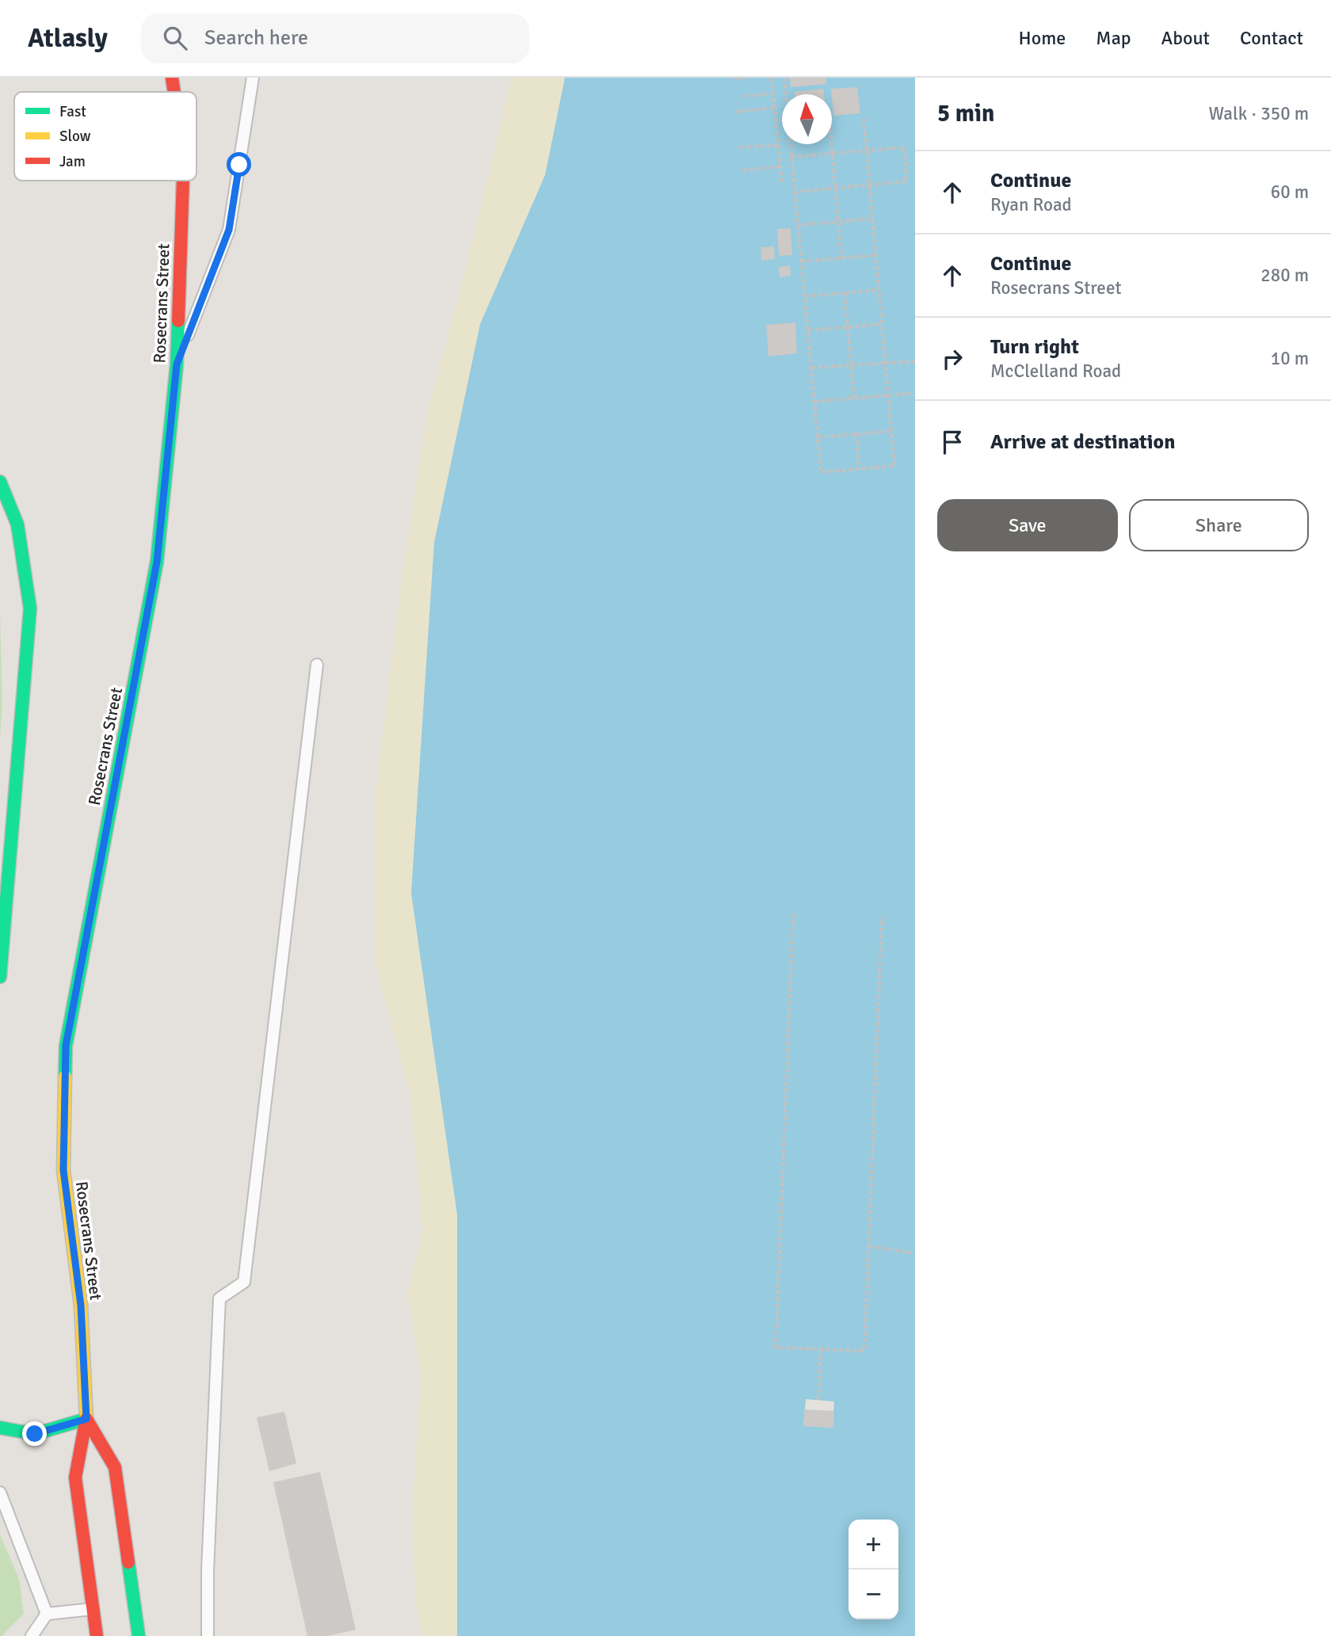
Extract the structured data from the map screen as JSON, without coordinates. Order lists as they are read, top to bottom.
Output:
{
  "streets": {
    "street": ["Rosecrans Street"]
  },
  "legend": ["Fast", "Slow", "Jam"],
  "north": "top",
  "page": {
    "header": "Atlasly",
    "search": "Search here",
    "nav": [
      "Home",
      "Map",
      "About",
      "Contact"
    ],
    "heading": ["5 min", "Walk · 350 m"],
    "list": [
      ["Continue", "Ryan Road", "60 m"],
      ["Continue", "Rosecrans Street", "280 m"],
      ["Turn right", "McClelland Road", "10 m"],
      "Arrive at destination"
    ],
    "buttons": ["Save", "Share"],
    "map_buttons": ["+", "−"]
  }
}
